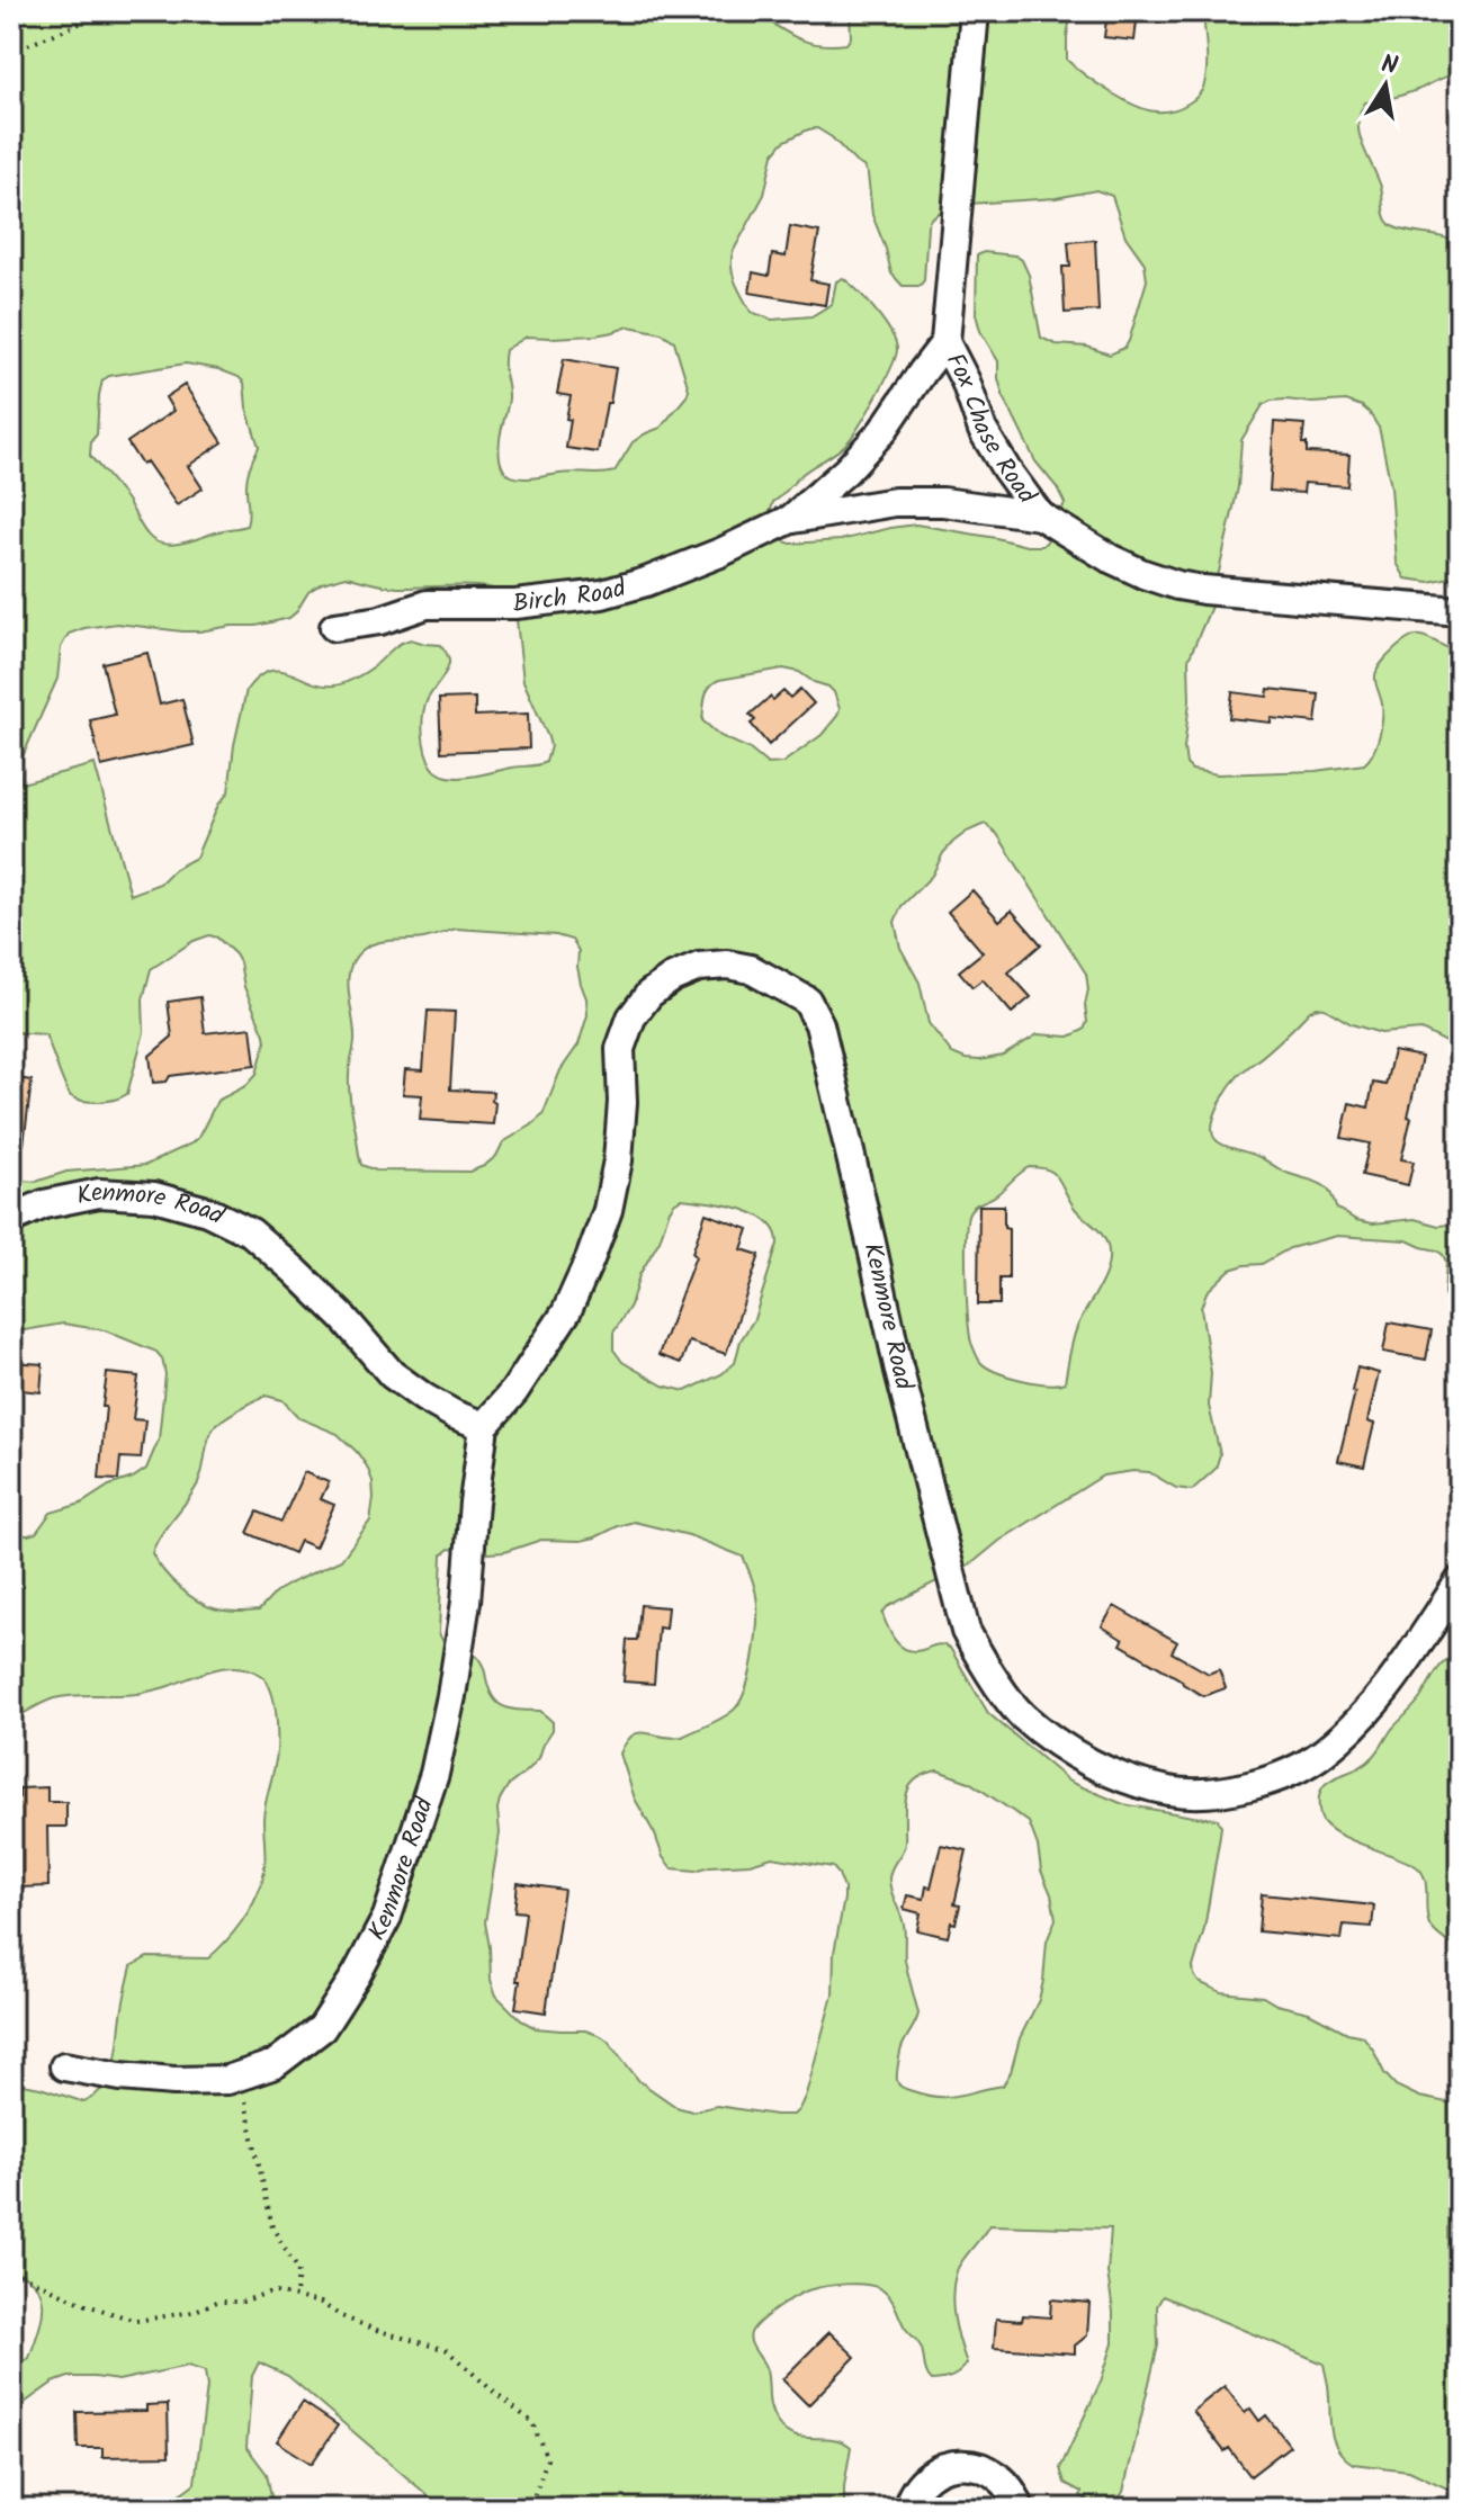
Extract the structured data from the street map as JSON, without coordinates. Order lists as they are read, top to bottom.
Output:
{
  "streets": {
    "street": ["Fox Chase Road", "Birch Road", "Kenmore Road"]
  },
  "crossings": [
    ["Fox Chase Road", "Birch Road"]
  ],
  "north": "top"
}
